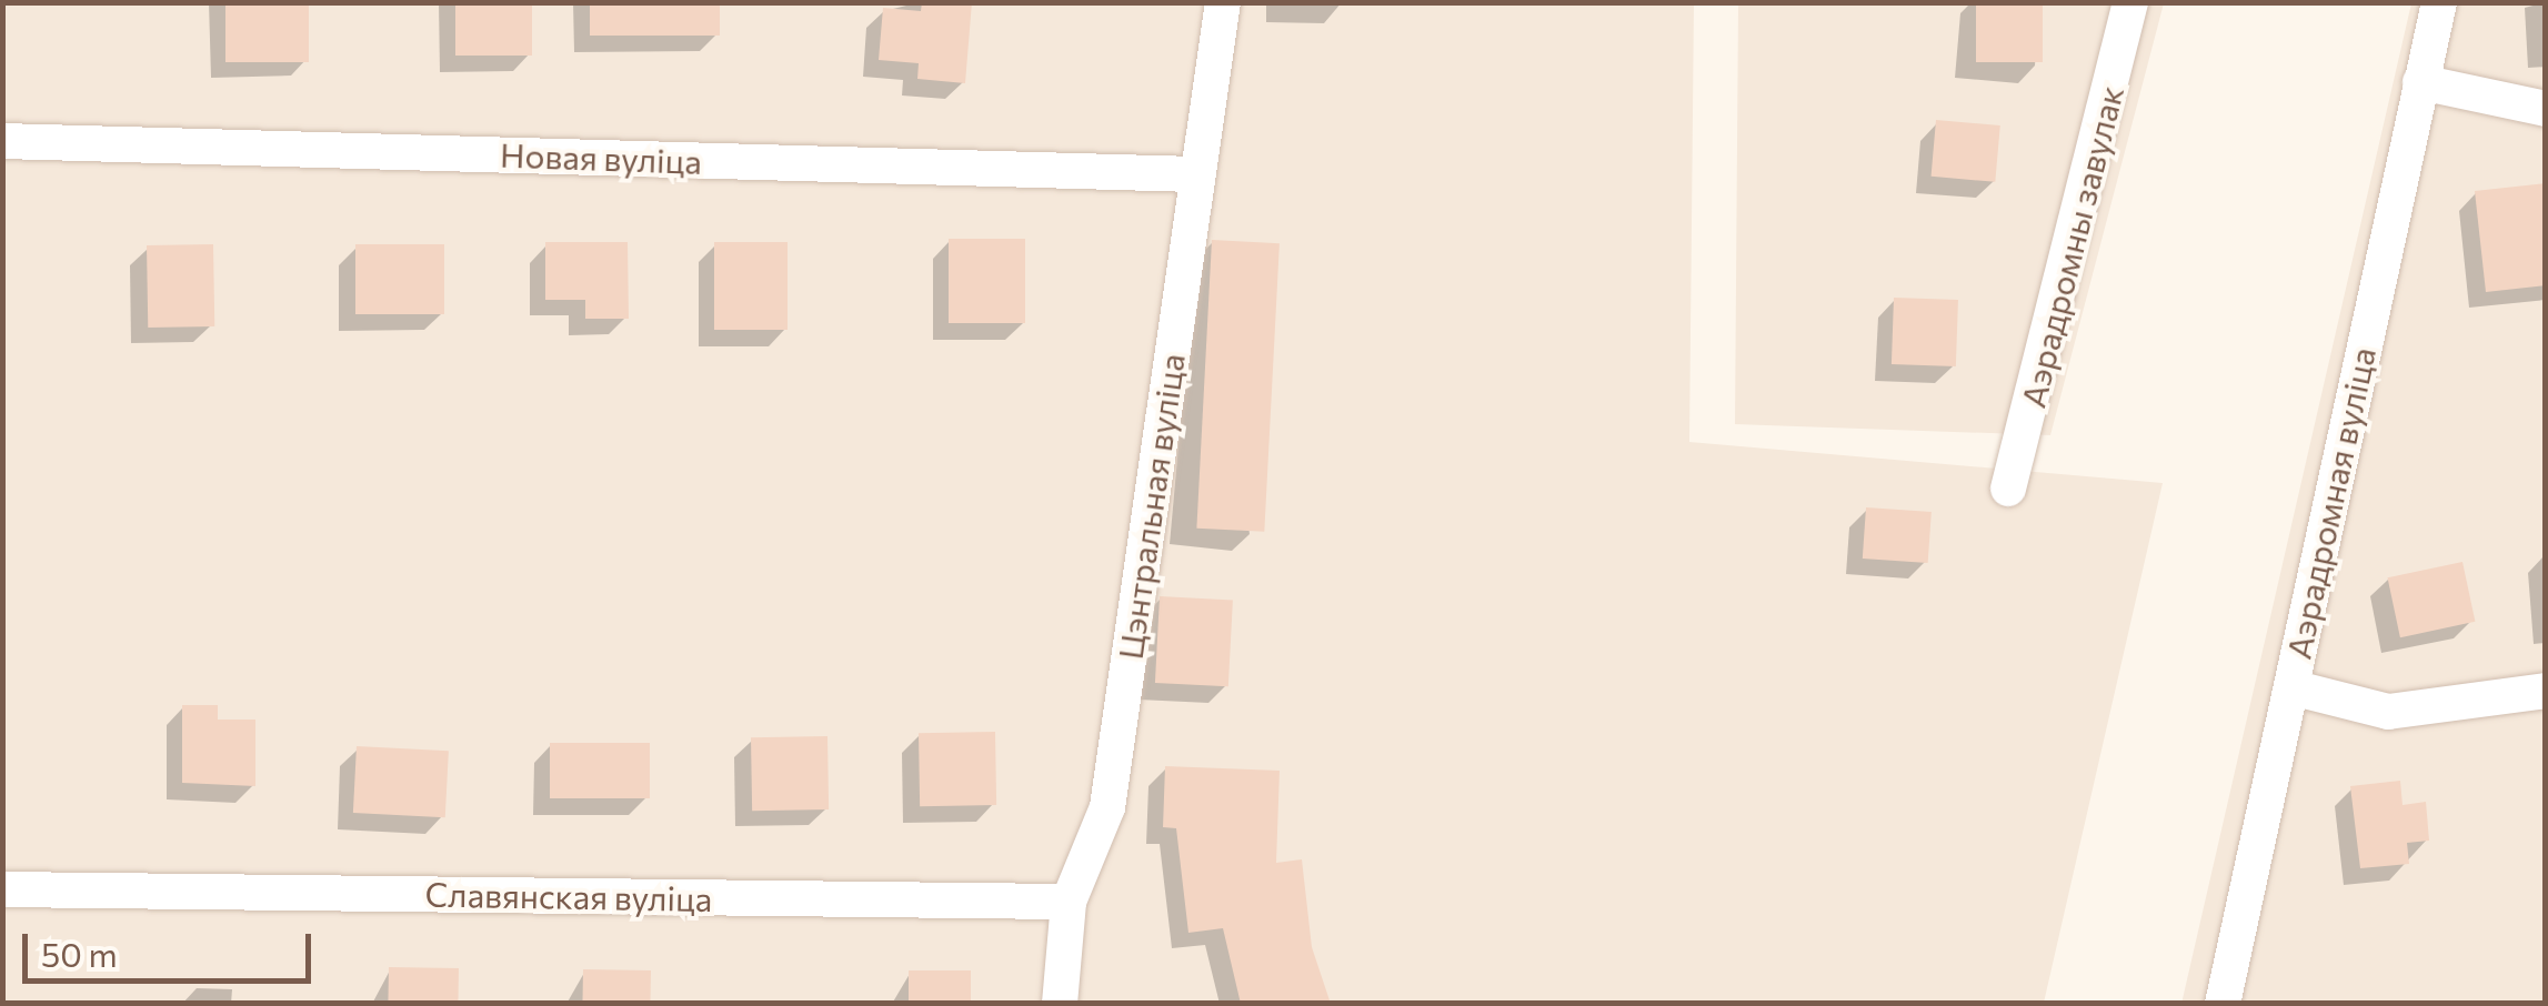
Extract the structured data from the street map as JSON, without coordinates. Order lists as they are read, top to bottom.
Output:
{
  "streets": {
    "street": [
      "Новая вуліца",
      "Аэрадромны завулак",
      "Аэрадромная вуліца",
      "Цэнтральная вуліца",
      "Славянская вуліца"
    ]
  },
  "crossings": [
    ["Новая вуліца", "Цэнтральная вуліца"],
    ["Цэнтральная вуліца", "Славянская вуліца"]
  ],
  "scale_bar": "50 m"
}
